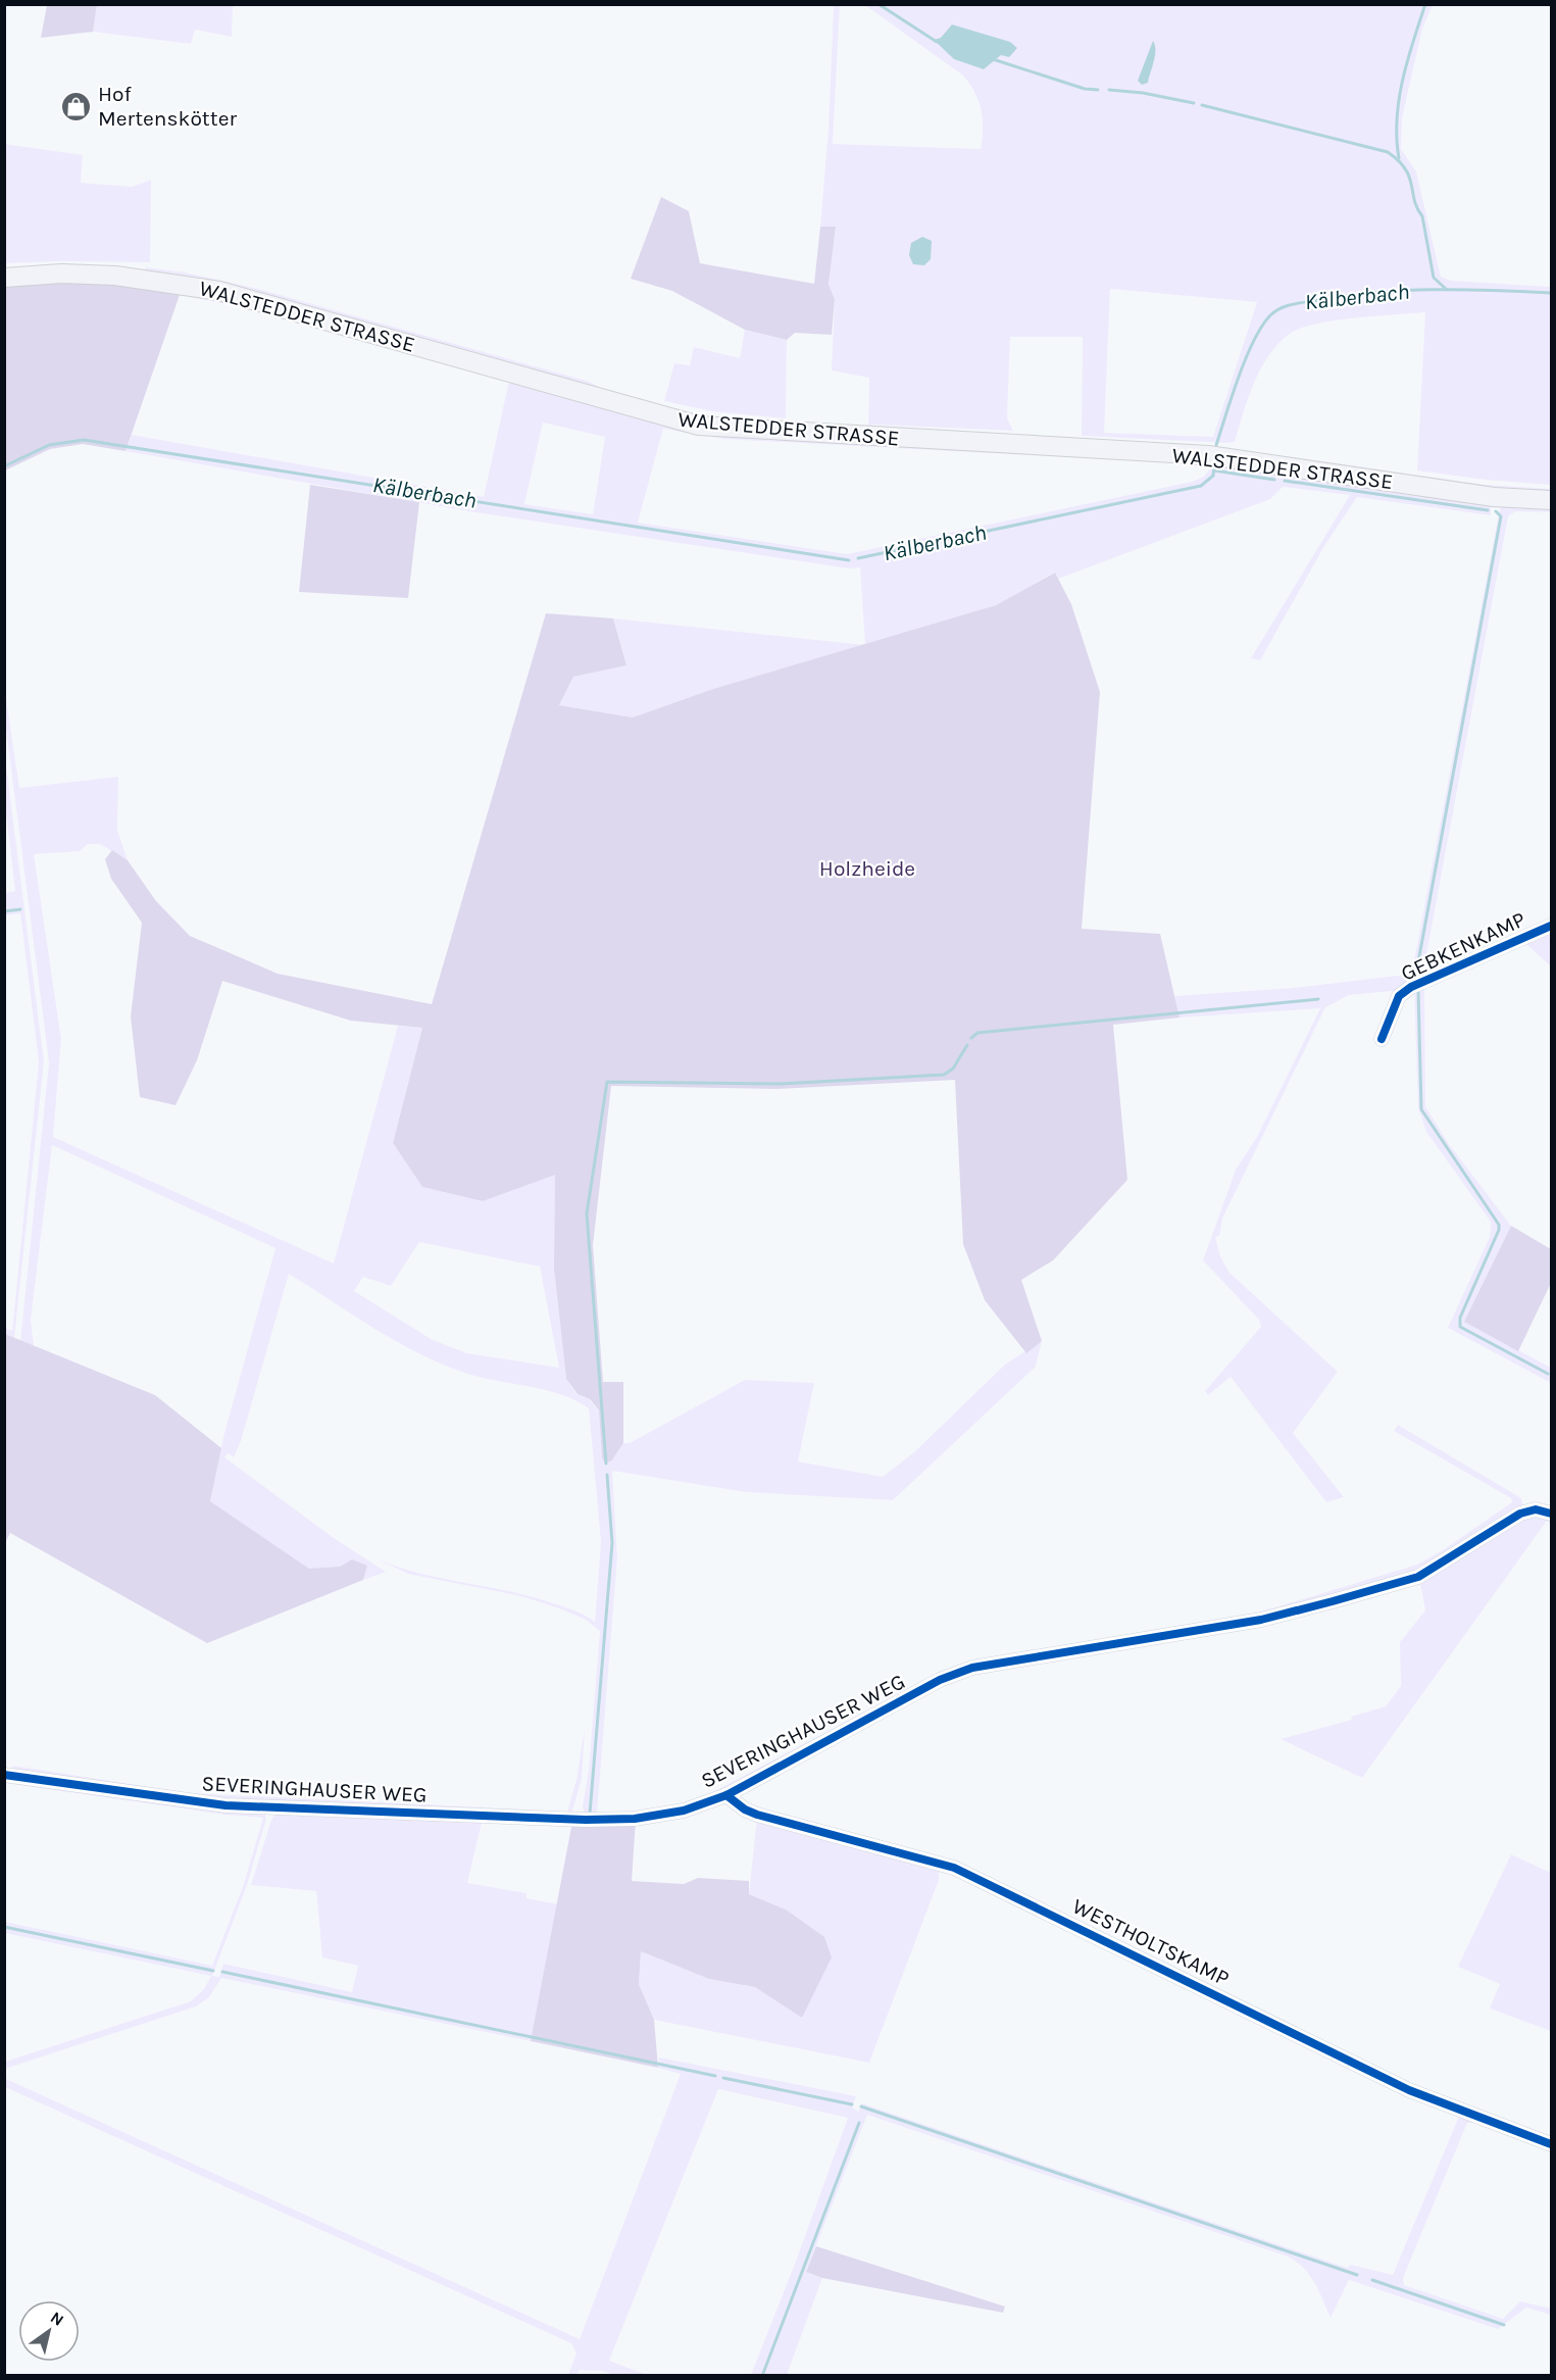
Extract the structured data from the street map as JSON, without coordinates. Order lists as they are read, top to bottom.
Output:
{
  "streets": {
    "main road": ["WALSTEDDER STRASSE"],
    "street": ["GEBKENKAMP", "SEVERINGHAUSER WEG", "WESTHOLTSKAMP"]
  },
  "crossings": [
    ["SEVERINGHAUSER WEG", "WESTHOLTSKAMP"]
  ],
  "water": ["Kälberbach"],
  "parks": ["Holzheide"],
  "places": {
    "shop": ["Hof Mertenskötter"]
  },
  "north": "top right"
}
